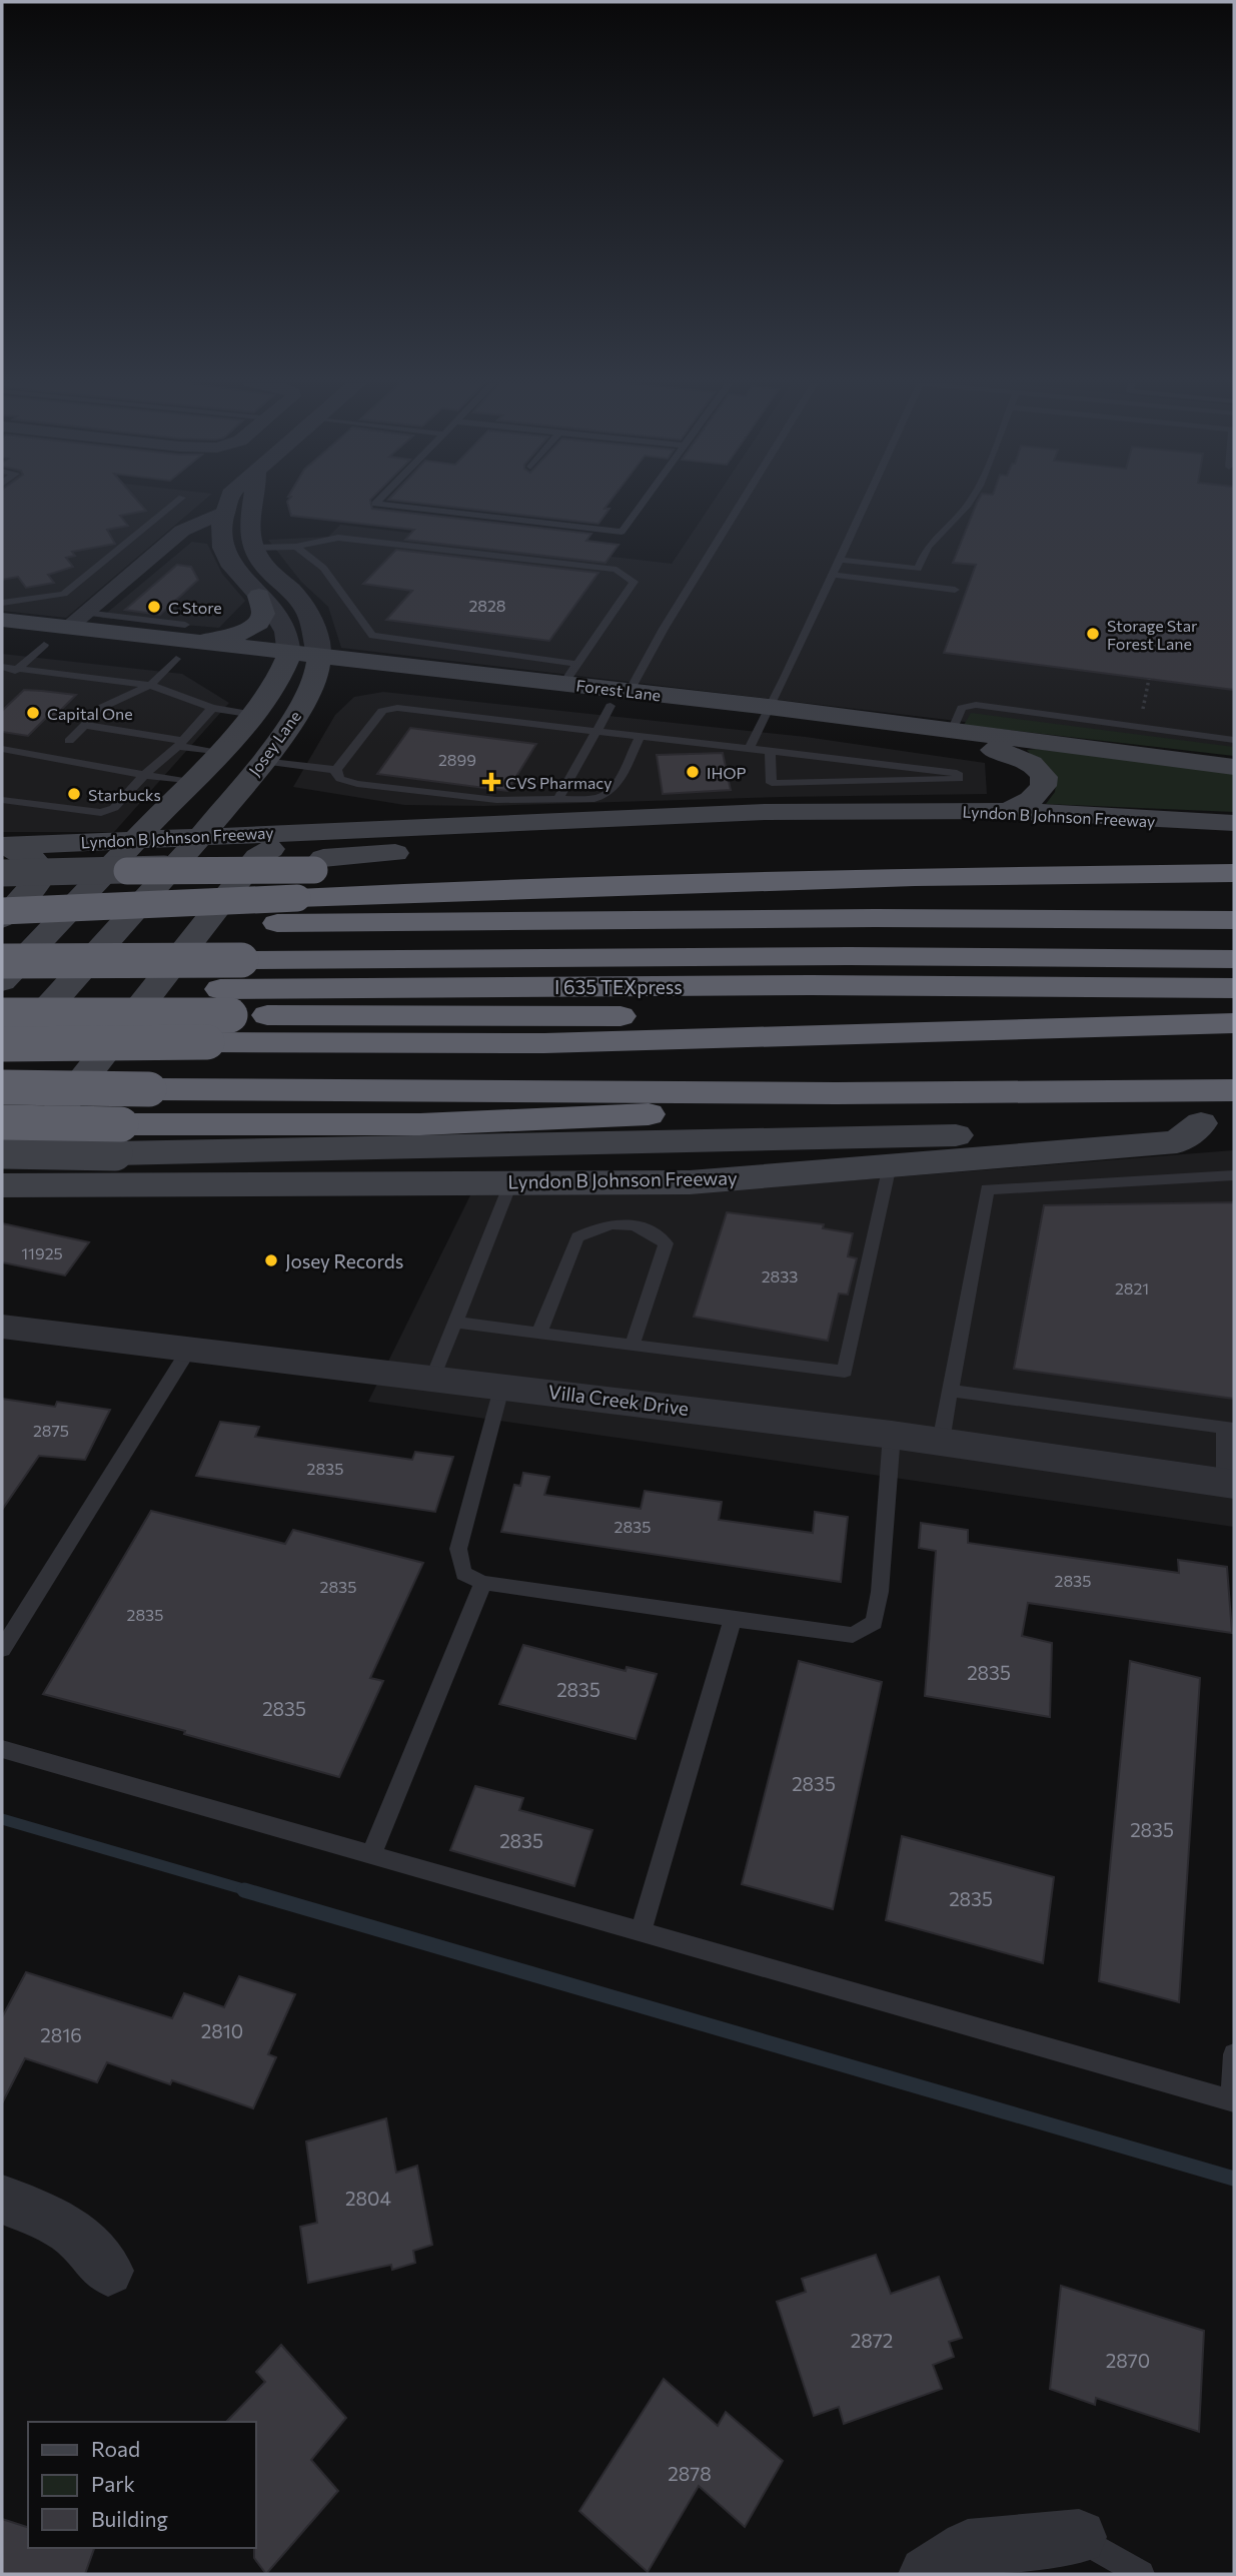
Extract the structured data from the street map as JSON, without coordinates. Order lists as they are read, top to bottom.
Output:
{
  "streets": {
    "highway": ["I 635 TEXpress"],
    "main road": ["Forest Lane", "Josey Lane", "Lyndon B Johnson Freeway"],
    "street": ["Villa Creek Drive"]
  },
  "crossings": [
    ["Forest Lane", "Josey Lane"],
    ["Josey Lane", "Lyndon B Johnson Freeway"]
  ],
  "places": {
    "other": [
      "C Store",
      "Storage Star Forest Lane",
      "Capital One",
      "IHOP",
      "Starbucks",
      "Josey Records"
    ],
    "health": ["CVS Pharmacy"]
  },
  "house_numbers": [
    "2828",
    "2899",
    "11925",
    "2833",
    "2821",
    "2875",
    "2835",
    "2835",
    "2835",
    "2835",
    "2835",
    "2835",
    "2835",
    "2835",
    "2835",
    "2835",
    "2835",
    "2835",
    "2810",
    "2816",
    "2804",
    "2872",
    "2870",
    "2878"
  ],
  "legend": ["Road", "Park", "Building"]
}
